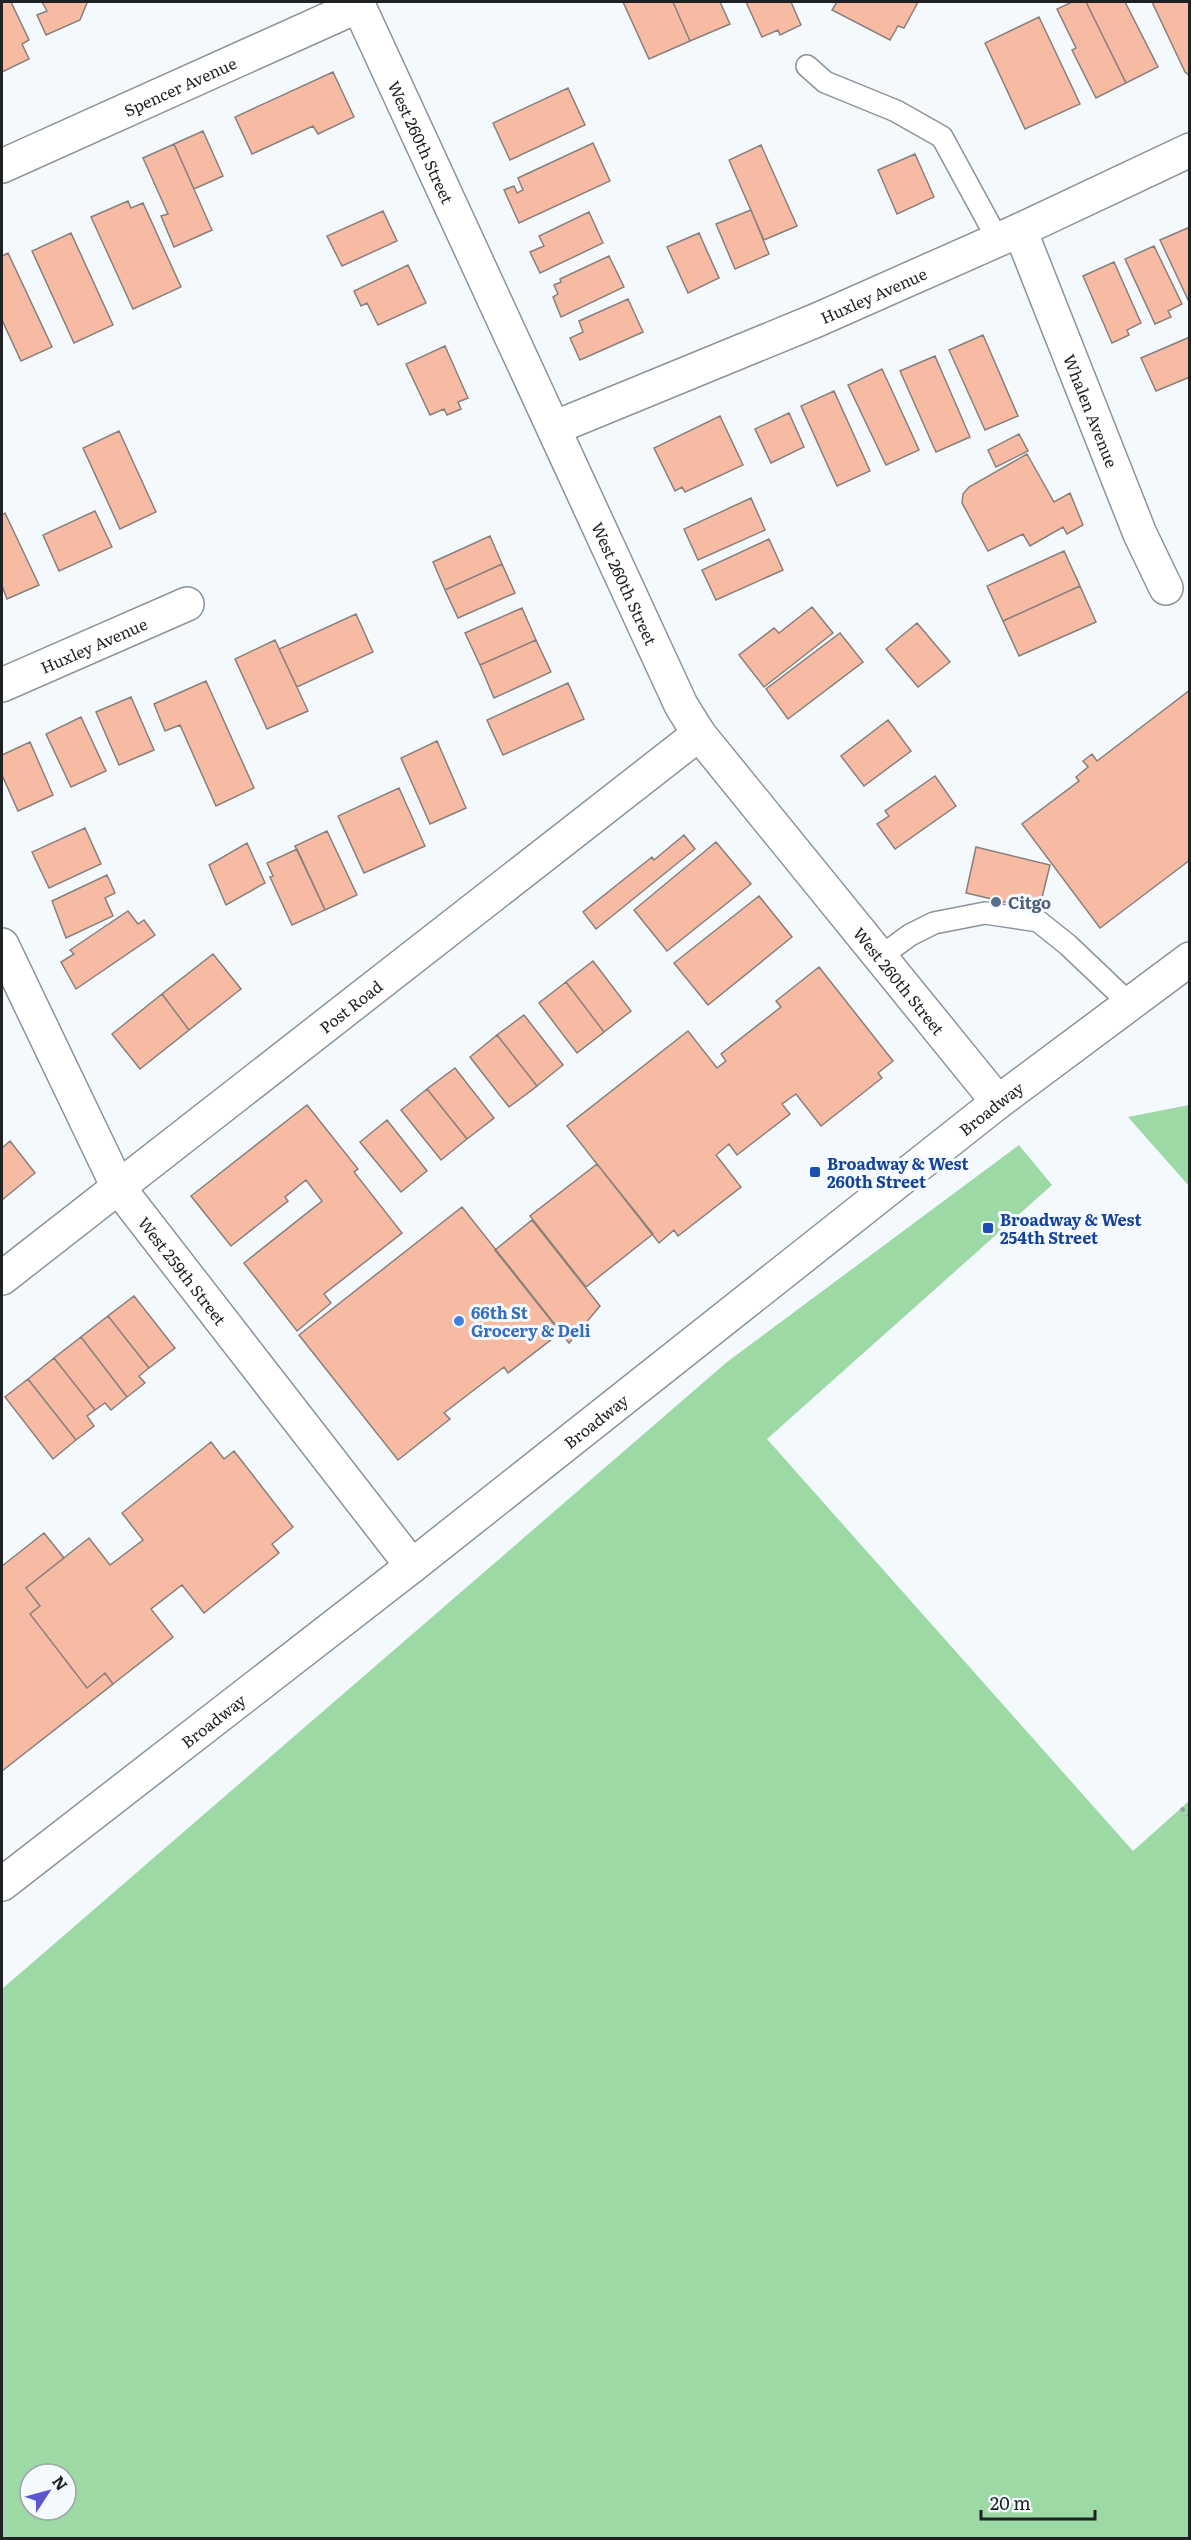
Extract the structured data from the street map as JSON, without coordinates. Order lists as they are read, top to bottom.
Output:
{
  "streets": {
    "street": [
      "Spencer Avenue",
      "West 260th Street",
      "Huxley Avenue",
      "Whalen Avenue",
      "Post Road",
      "Broadway",
      "West 259th Street"
    ]
  },
  "crossings": [
    ["Spencer Avenue", "West 260th Street"],
    ["West 260th Street", "Huxley Avenue"],
    ["West 260th Street", "Post Road"],
    ["West 260th Street", "Broadway"],
    ["Huxley Avenue", "Whalen Avenue"],
    ["Post Road", "West 259th Street"],
    ["Broadway", "West 259th Street"]
  ],
  "places": {
    "other": ["Citgo", "66th St Grocery & Deli"],
    "transit": ["Broadway & West 260th Street", "Broadway & West 254th Street"]
  },
  "scale_bar": "20 m",
  "north": "top right"
}
